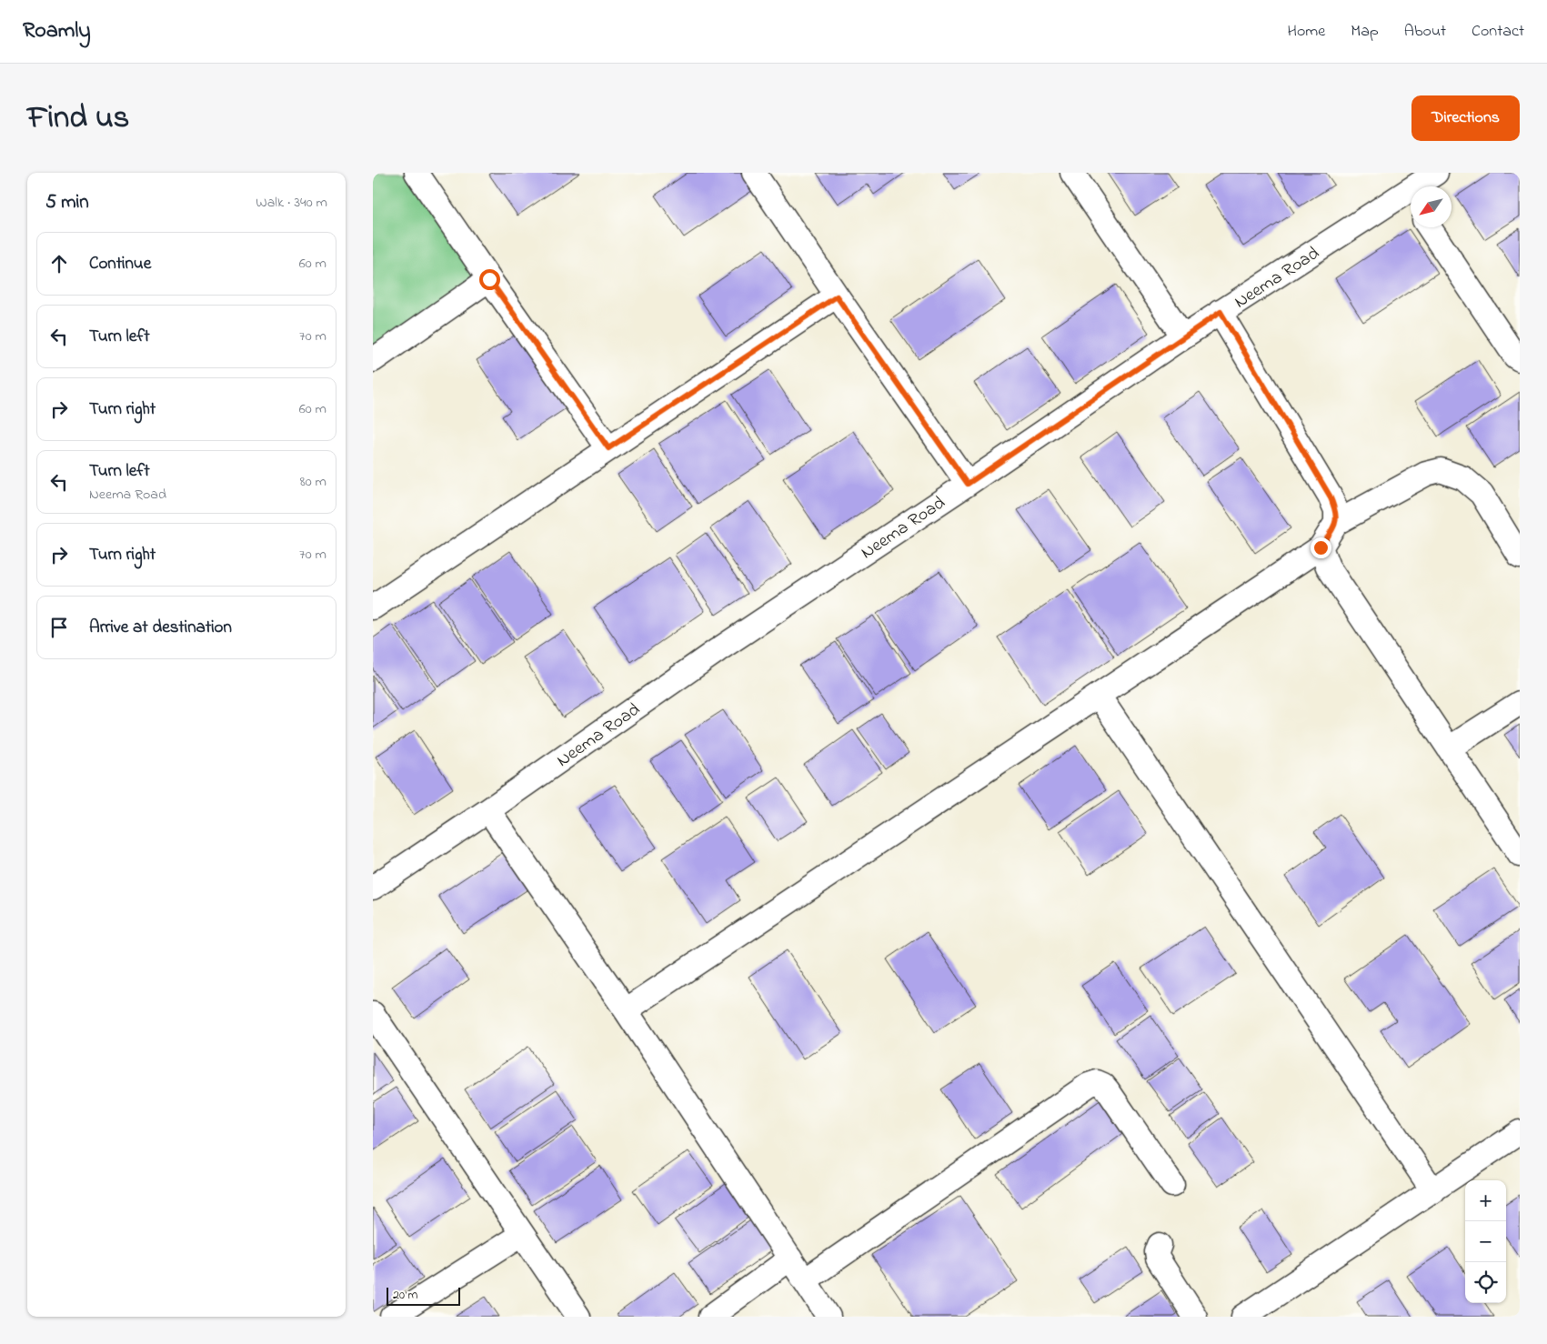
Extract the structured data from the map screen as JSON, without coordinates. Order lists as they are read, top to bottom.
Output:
{
  "streets": {
    "street": ["Neema Road"]
  },
  "scale_bar": "20 m",
  "north": "bottom left",
  "page": {
    "header": "Roamly",
    "nav": [
      "Home",
      "Map",
      "About",
      "Contact"
    ],
    "title": "Find us",
    "buttons": "Directions",
    "heading": ["5 min", "Walk · 340 m"],
    "list": [
      ["Continue", "60 m"],
      ["Turn left", "70 m"],
      ["Turn right", "60 m"],
      ["Turn left", "Neema Road", "80 m"],
      ["Turn right", "70 m"],
      "Arrive at destination"
    ],
    "map_buttons": ["+", "−"],
    "scale": "20 m"
  }
}
